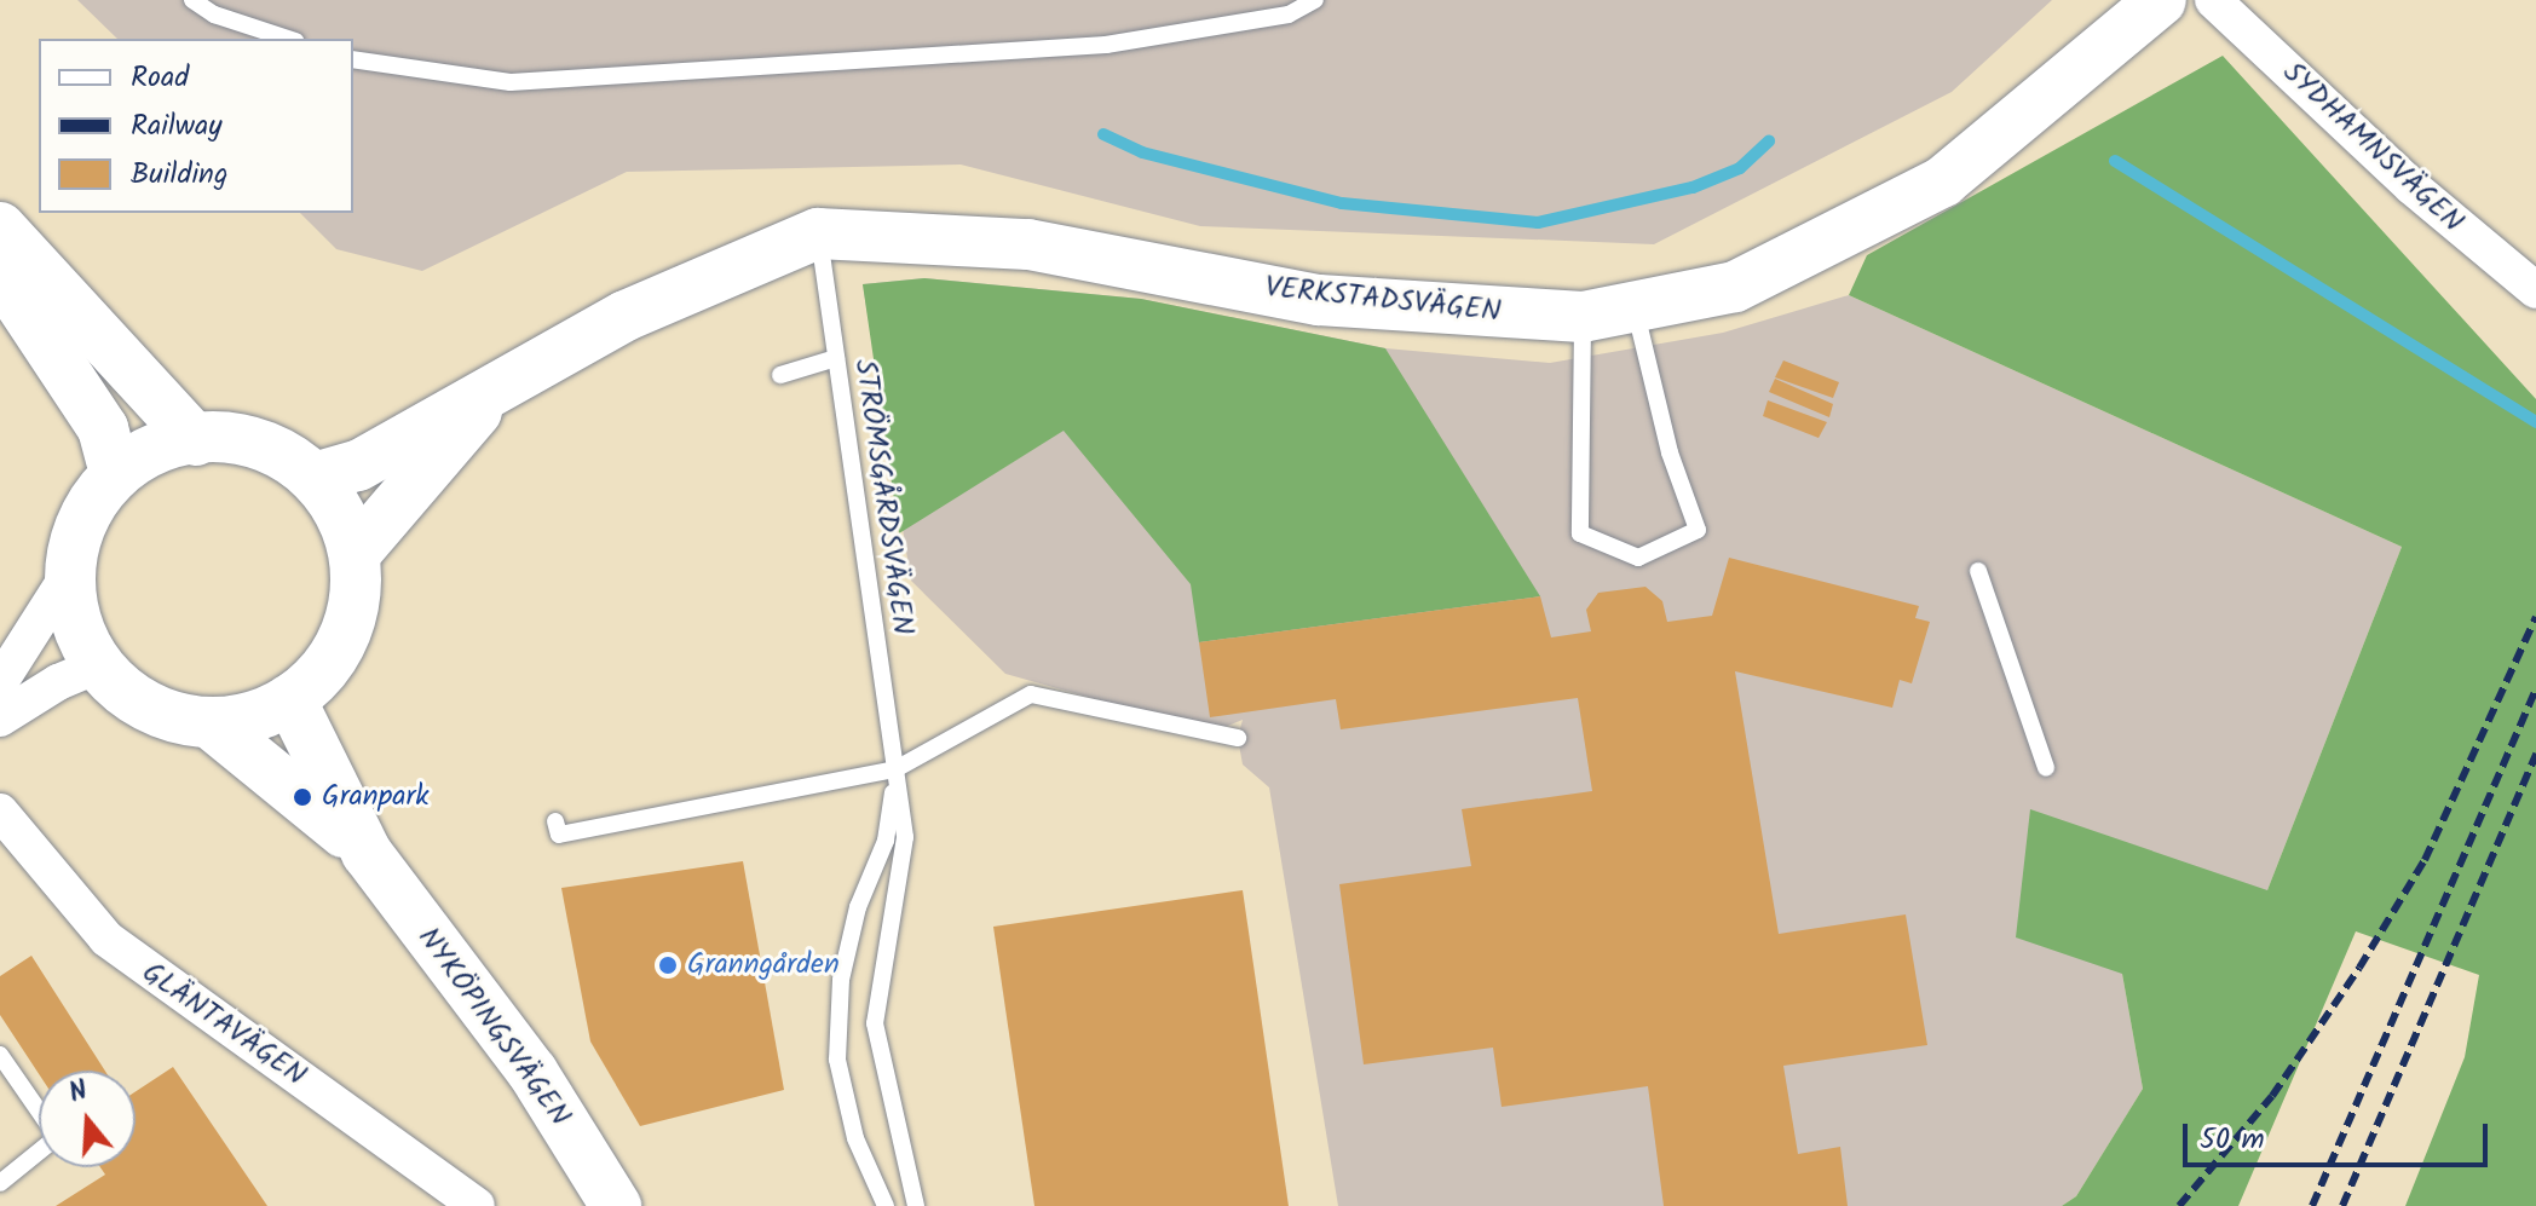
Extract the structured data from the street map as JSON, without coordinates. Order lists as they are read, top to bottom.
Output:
{
  "streets": {
    "main road": ["VERKSTADSVÄGEN", "NYKÖPINGSVÄGEN"],
    "street": ["SYDHAMNSVÄGEN", "GLÄNTAVÄGEN"],
    "lane": ["STRÖMSGÅRDSVÄGEN"]
  },
  "crossings": [
    ["VERKSTADSVÄGEN", "STRÖMSGÅRDSVÄGEN"],
    ["VERKSTADSVÄGEN", "NYKÖPINGSVÄGEN"]
  ],
  "places": ["Granpark", "Granngården"],
  "legend": ["Road", "Railway", "Building"],
  "scale_bar": "50 m",
  "north": "top"
}
